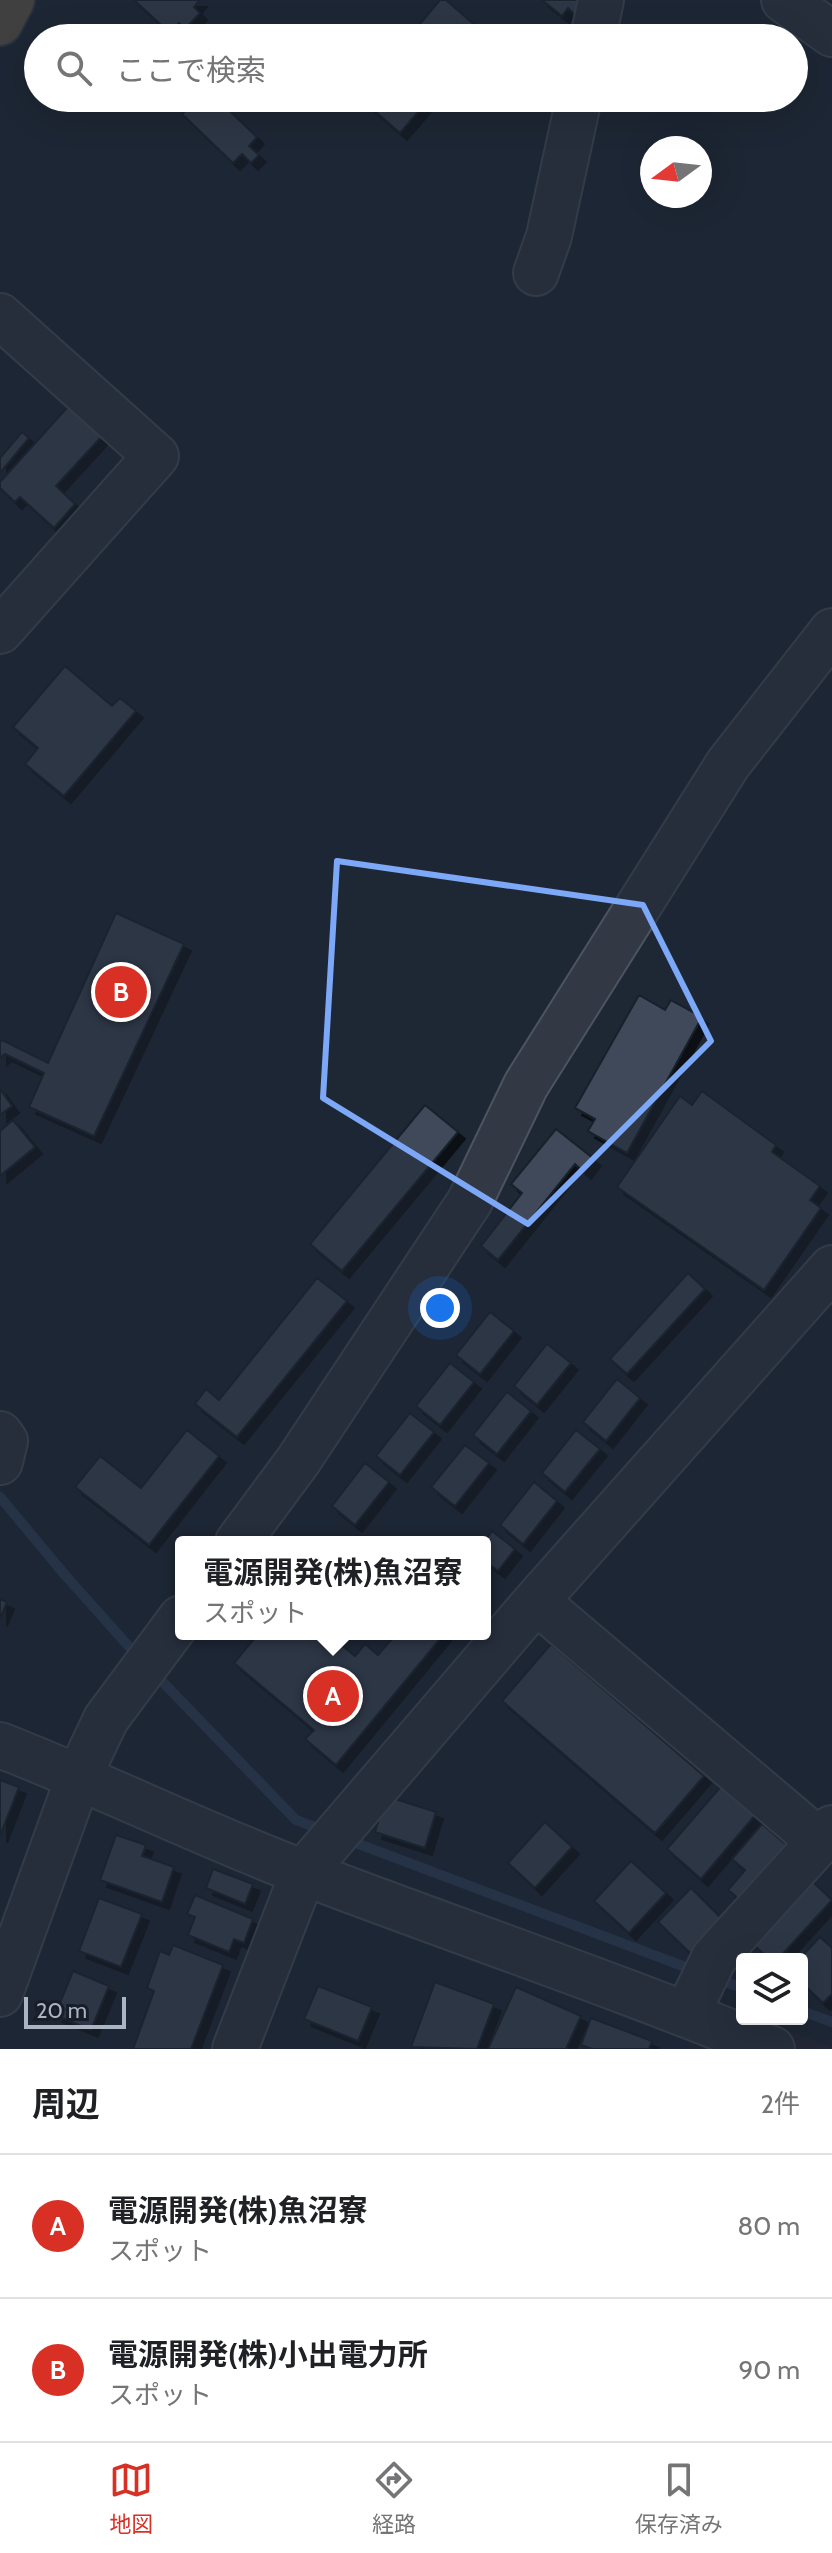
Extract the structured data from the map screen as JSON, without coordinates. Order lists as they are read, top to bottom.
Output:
{
  "scale_bar": "20 m",
  "north": "left",
  "page": {
    "search": "ここで検索",
    "pins": ["B", "A"],
    "popup": ["電源開発(株)魚沼寮", "スポット"],
    "scale": "20 m",
    "heading": ["周辺", "2件"],
    "list": [
      {
        "mark": "A",
        "name": "電源開発(株)魚沼寮",
        "note": "スポット",
        "value": "80 m"
      },
      {
        "mark": "B",
        "name": "電源開発(株)小出電力所",
        "note": "スポット",
        "value": "90 m"
      }
    ],
    "nav": ["地図", "経路", "保存済み"]
  }
}
